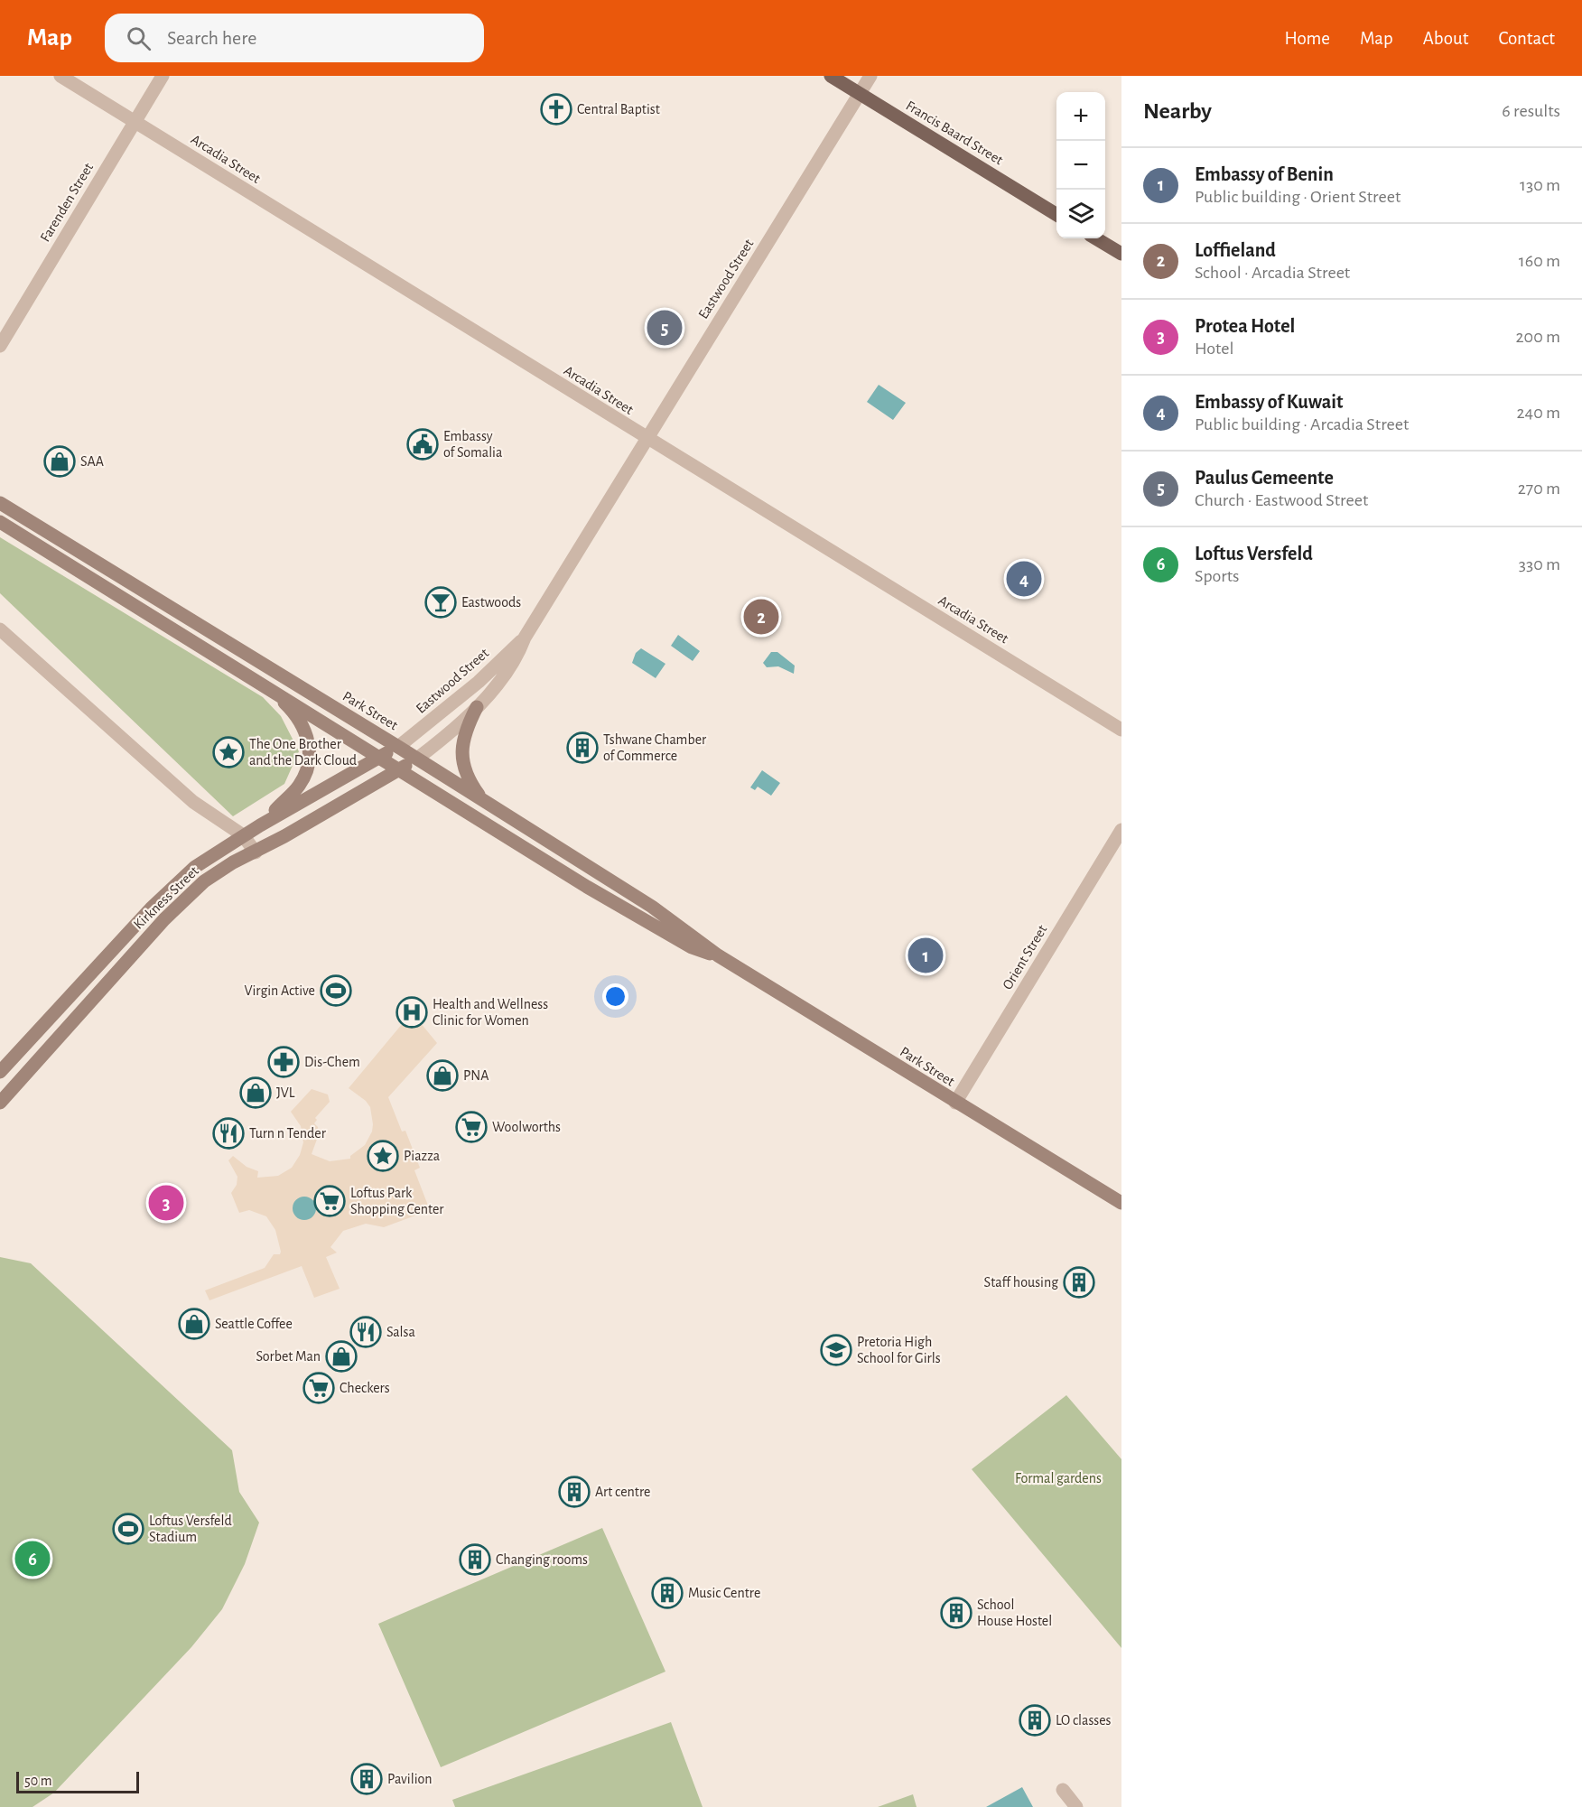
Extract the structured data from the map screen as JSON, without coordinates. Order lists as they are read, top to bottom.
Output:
{
  "streets": {
    "main road": ["Francis Baard Street"],
    "street": [
      "Arcadia Street",
      "Farenden Street",
      "Eastwood Street",
      "Park Street",
      "Kirkness Street",
      "Orient Street"
    ]
  },
  "crossings": [
    ["Francis Baard Street", "Eastwood Street"],
    ["Arcadia Street", "Farenden Street"],
    ["Arcadia Street", "Eastwood Street"],
    ["Eastwood Street", "Park Street"],
    ["Eastwood Street", "Kirkness Street"],
    ["Park Street", "Kirkness Street"],
    ["Park Street", "Orient Street"]
  ],
  "parks": ["Formal gardens"],
  "places": {
    "church": ["Central Baptist"],
    "public building": ["Embassy of Somalia"],
    "shop": [
      "SAA",
      "PNA",
      "JVL",
      "Seattle Coffee",
      "Sorbet Man"
    ],
    "bar": ["Eastwoods"],
    "building": [
      "Tshwane Chamber of Commerce",
      "Staff housing",
      "Art centre",
      "Changing rooms",
      "Music Centre",
      "School House Hostel",
      "LO classes",
      "Pavilion"
    ],
    "place": ["The One Brother and the Dark Cloud", "Piazza"],
    "sports": ["Virgin Active", "Loftus Versfeld Stadium"],
    "hospital": ["Health and Wellness Clinic for Women"],
    "pharmacy": ["Dis-Chem"],
    "supermarket": ["Woolworths", "Loftus Park Shopping Center", "Checkers"],
    "restaurant": ["Turn n Tender", "Salsa"],
    "school or university": ["Pretoria High School for Girls"]
  },
  "scale_bar": "50 m",
  "page": {
    "header": "Map",
    "search": "Search here",
    "nav": [
      "Home",
      "Map",
      "About",
      "Contact"
    ],
    "heading": ["Nearby", "6 results"],
    "map_buttons": ["+", "−"],
    "list": [
      {
        "mark": "1",
        "name": "Embassy of Benin",
        "note": "Public building · Orient Street",
        "value": "130 m"
      },
      {
        "mark": "2",
        "name": "Loffieland",
        "note": "School · Arcadia Street",
        "value": "160 m"
      },
      {
        "mark": "3",
        "name": "Protea Hotel",
        "note": "Hotel",
        "value": "200 m"
      },
      {
        "mark": "4",
        "name": "Embassy of Kuwait",
        "note": "Public building · Arcadia Street",
        "value": "240 m"
      },
      {
        "mark": "5",
        "name": "Paulus Gemeente",
        "note": "Church · Eastwood Street",
        "value": "270 m"
      },
      {
        "mark": "6",
        "name": "Loftus Versfeld",
        "note": "Sports",
        "value": "330 m"
      }
    ],
    "pins": [
      "5",
      "4",
      "2",
      "1",
      "3",
      "6"
    ],
    "scale": "50 m"
  }
}
